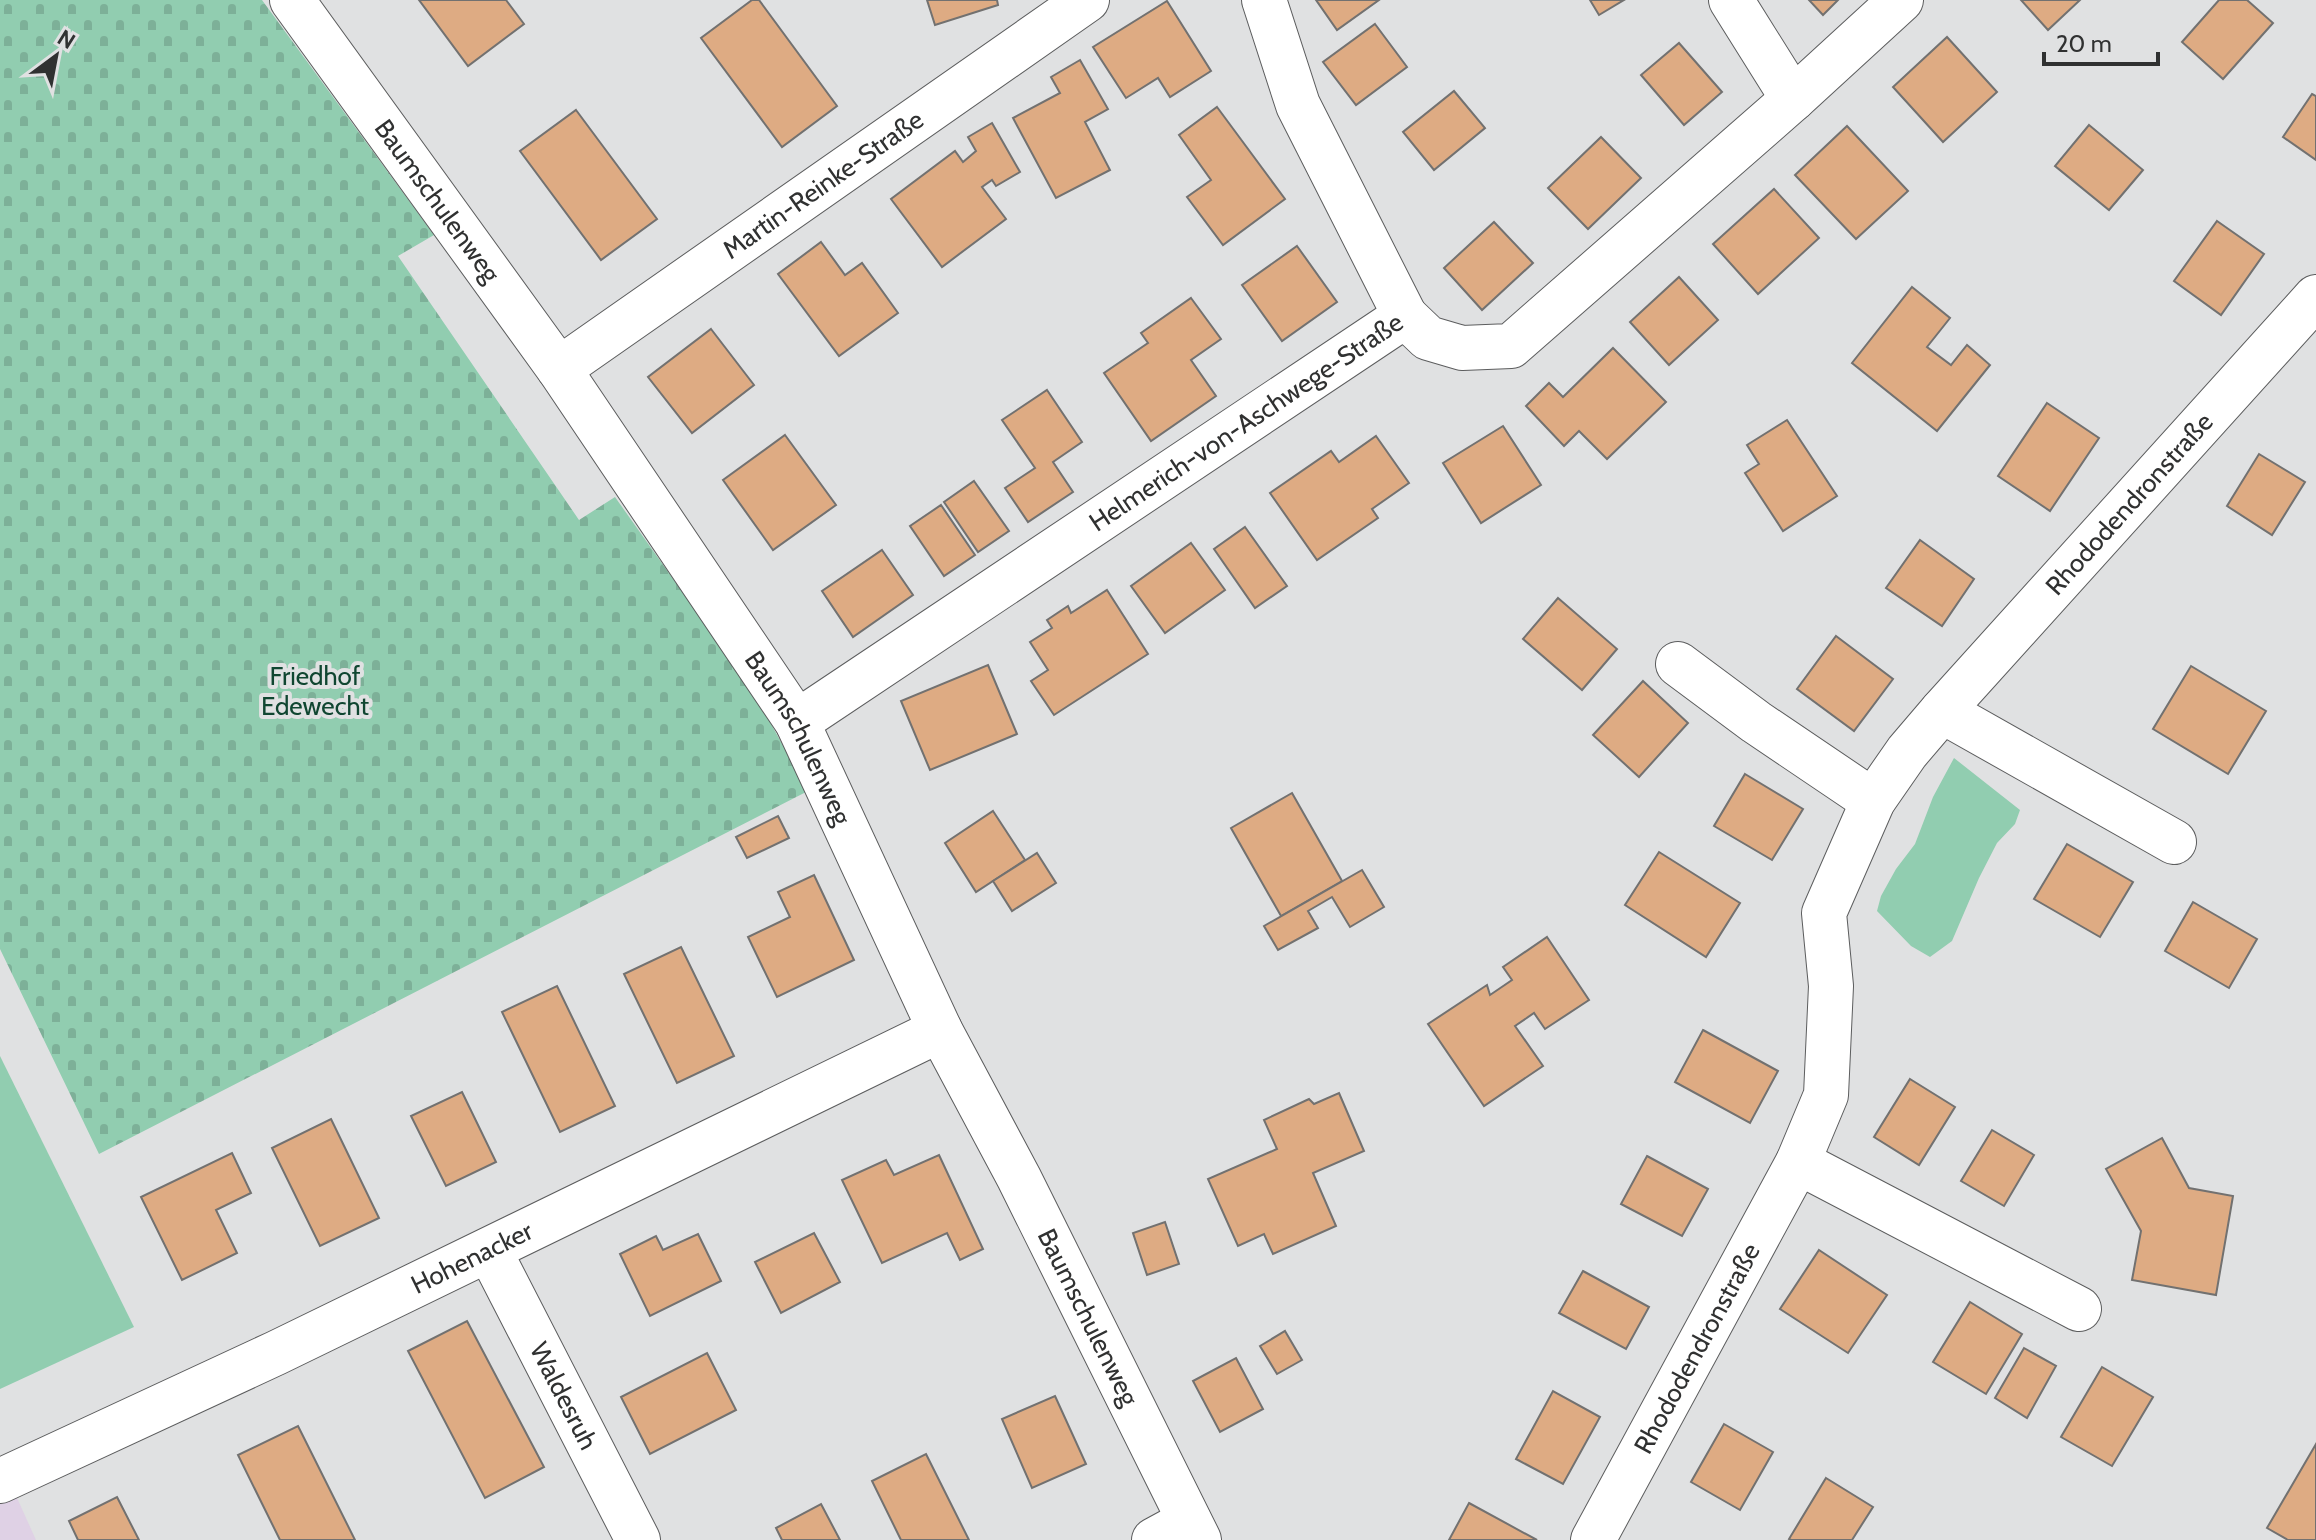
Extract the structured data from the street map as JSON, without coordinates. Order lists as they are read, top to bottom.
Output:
{
  "streets": {
    "street": [
      "Martin-Reinke-Straße",
      "Baumschulenweg",
      "Helmerich-von-Aschwege-Straße",
      "Rhododendronstraße",
      "Hohenacker",
      "Waldesruh"
    ]
  },
  "crossings": [
    ["Martin-Reinke-Straße", "Baumschulenweg"],
    ["Baumschulenweg", "Helmerich-von-Aschwege-Straße"],
    ["Baumschulenweg", "Hohenacker"],
    ["Hohenacker", "Waldesruh"]
  ],
  "parks": ["Friedhof Edewecht"],
  "scale_bar": "20 m",
  "north": "top right"
}
